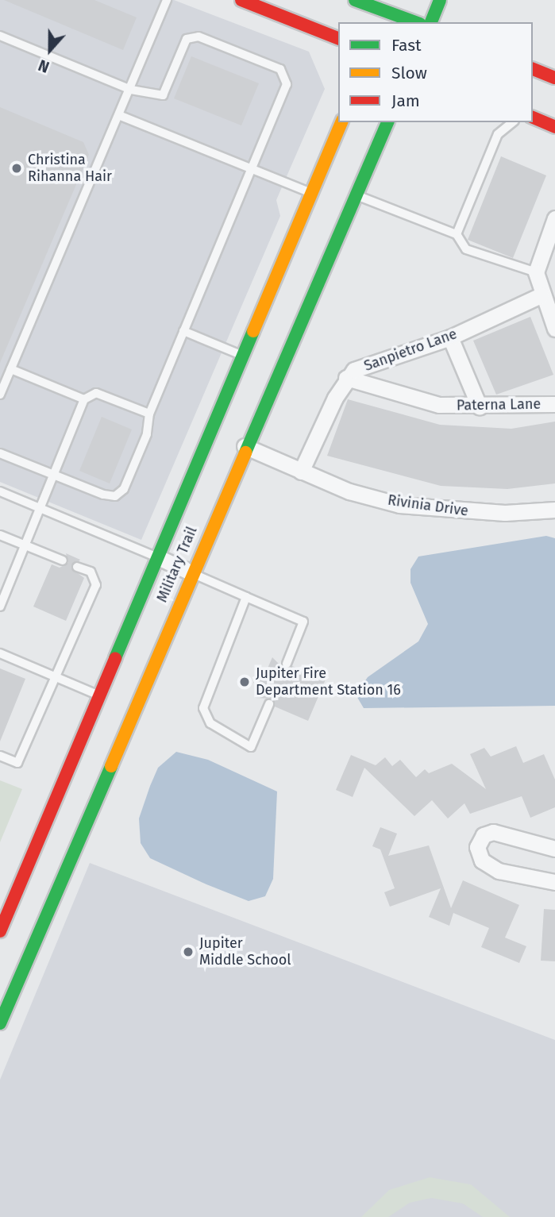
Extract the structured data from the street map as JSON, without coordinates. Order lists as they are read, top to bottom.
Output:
{
  "streets": {
    "main road": ["Military Trail"],
    "street": ["Sanpietro Lane", "Paterna Lane", "Rivinia Drive"]
  },
  "crossings": [
    ["Sanpietro Lane", "Paterna Lane"],
    ["Rivinia Drive", "Military Trail"]
  ],
  "places": ["Christina Rihanna Hair", "Jupiter Fire Department Station 16", "Jupiter Middle School"],
  "legend": ["Fast", "Slow", "Jam"],
  "north": "bottom"
}
